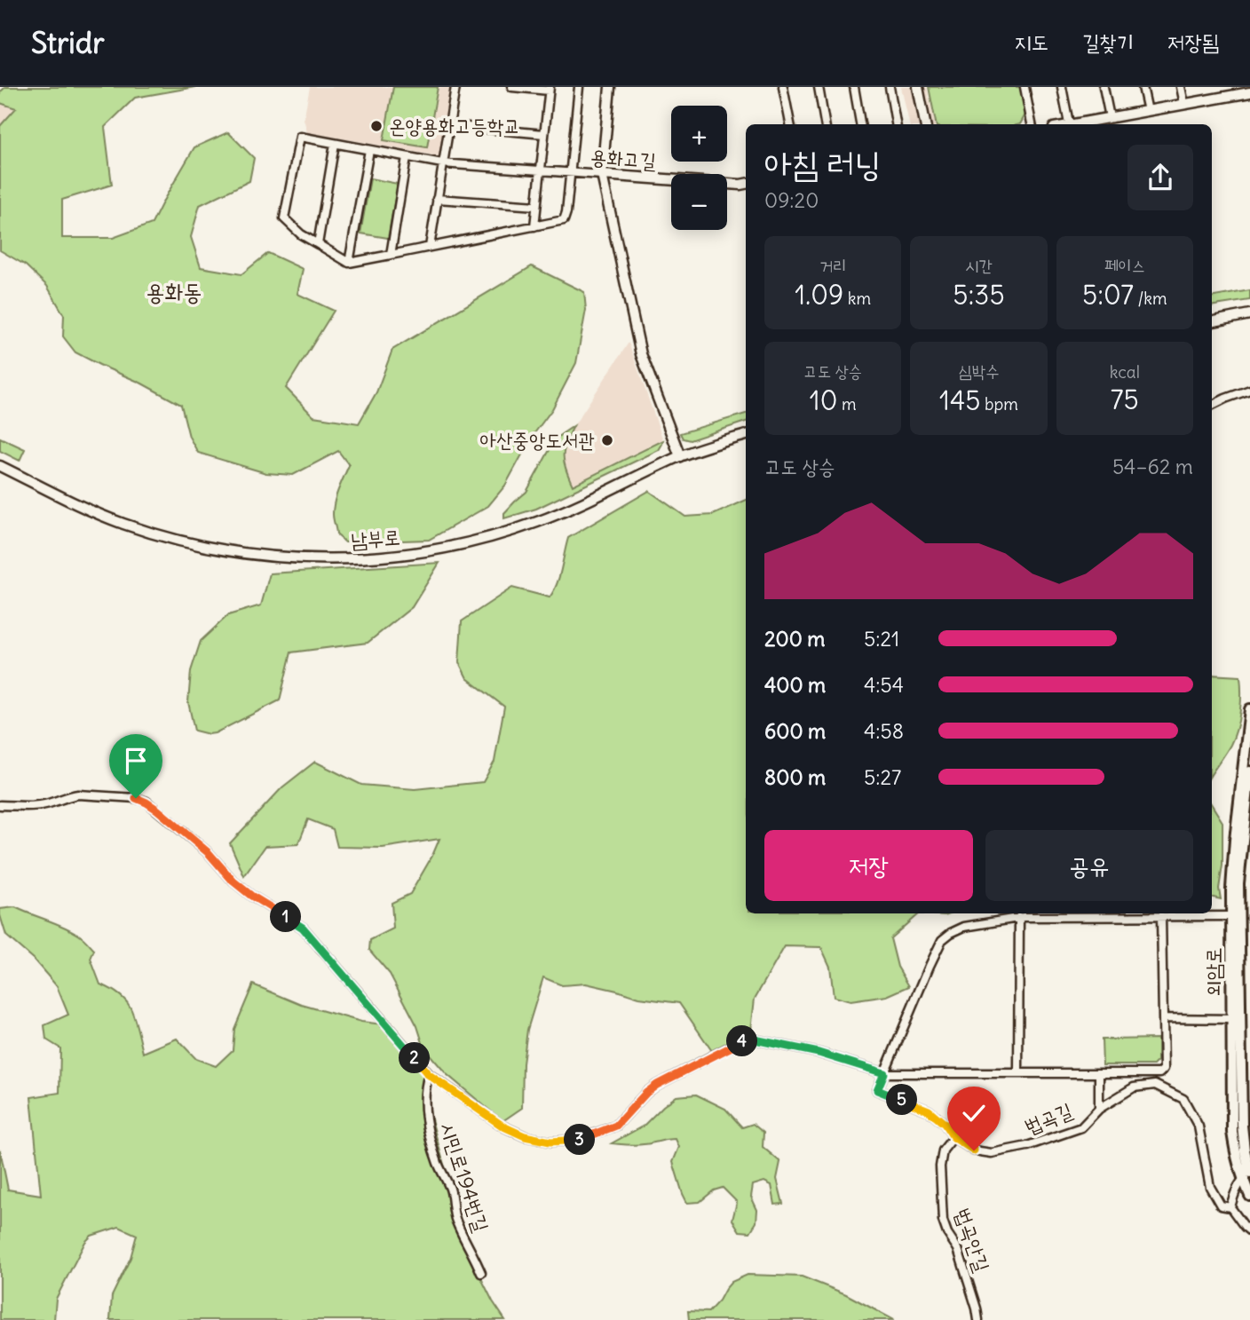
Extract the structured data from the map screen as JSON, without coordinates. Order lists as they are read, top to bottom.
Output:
{
  "streets": {
    "main road": ["외암로"],
    "street": [
      "용화고길",
      "남부로",
      "법곡길",
      "시민로194번길",
      "법곡안길"
    ]
  },
  "crossings": [
    ["법곡길", "법곡안길"]
  ],
  "districts": ["용화동"],
  "places": ["온양용화고등학교", "아산중앙도서관"],
  "page": {
    "header": "Stridr",
    "nav": ["지도", "길찾기", "저장됨"],
    "map_buttons": ["+", "−"],
    "heading": ["아침 러닝", "09:20"],
    "stats": [
      ["거리", "1.09 km"],
      ["시간", "5:35"],
      ["페이스", "5:07 /km"],
      ["고도 상승", "10 m"],
      ["심박수", "145 bpm"],
      ["kcal", "75"]
    ],
    "chart": ["고도 상승", "54–62 m"],
    "list": [
      {
        "name": "200 m",
        "note": "5:21"
      },
      {
        "name": "400 m",
        "note": "4:54"
      },
      {
        "name": "600 m",
        "note": "4:58"
      },
      {
        "name": "800 m",
        "note": "5:27"
      }
    ],
    "buttons": ["저장", "공유"],
    "pins": [
      "1",
      "4",
      "2",
      "5",
      "3"
    ]
  }
}
